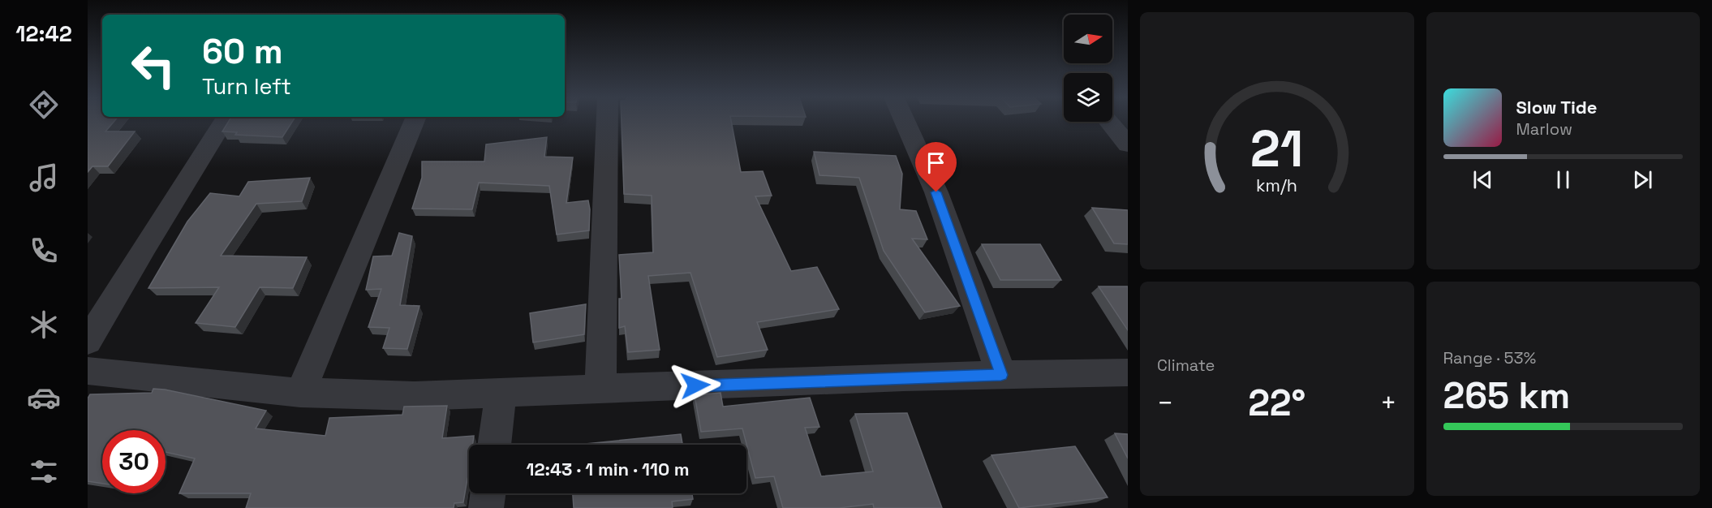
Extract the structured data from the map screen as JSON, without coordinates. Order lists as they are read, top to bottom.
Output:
{
  "north": "right",
  "page": {
    "tabs": "12:42",
    "turn": ["60 m", "Turn left"],
    "song": ["Slow Tide", "Marlow"],
    "tile": [
      "Climate",
      ["Range · 53%", "265 km"]
    ],
    "heat": ["−", "22°", "+"],
    "limit": "30",
    "trip": "12:43 · 1 min · 110 m",
    "gauge": ["21", "km/h"]
  }
}
